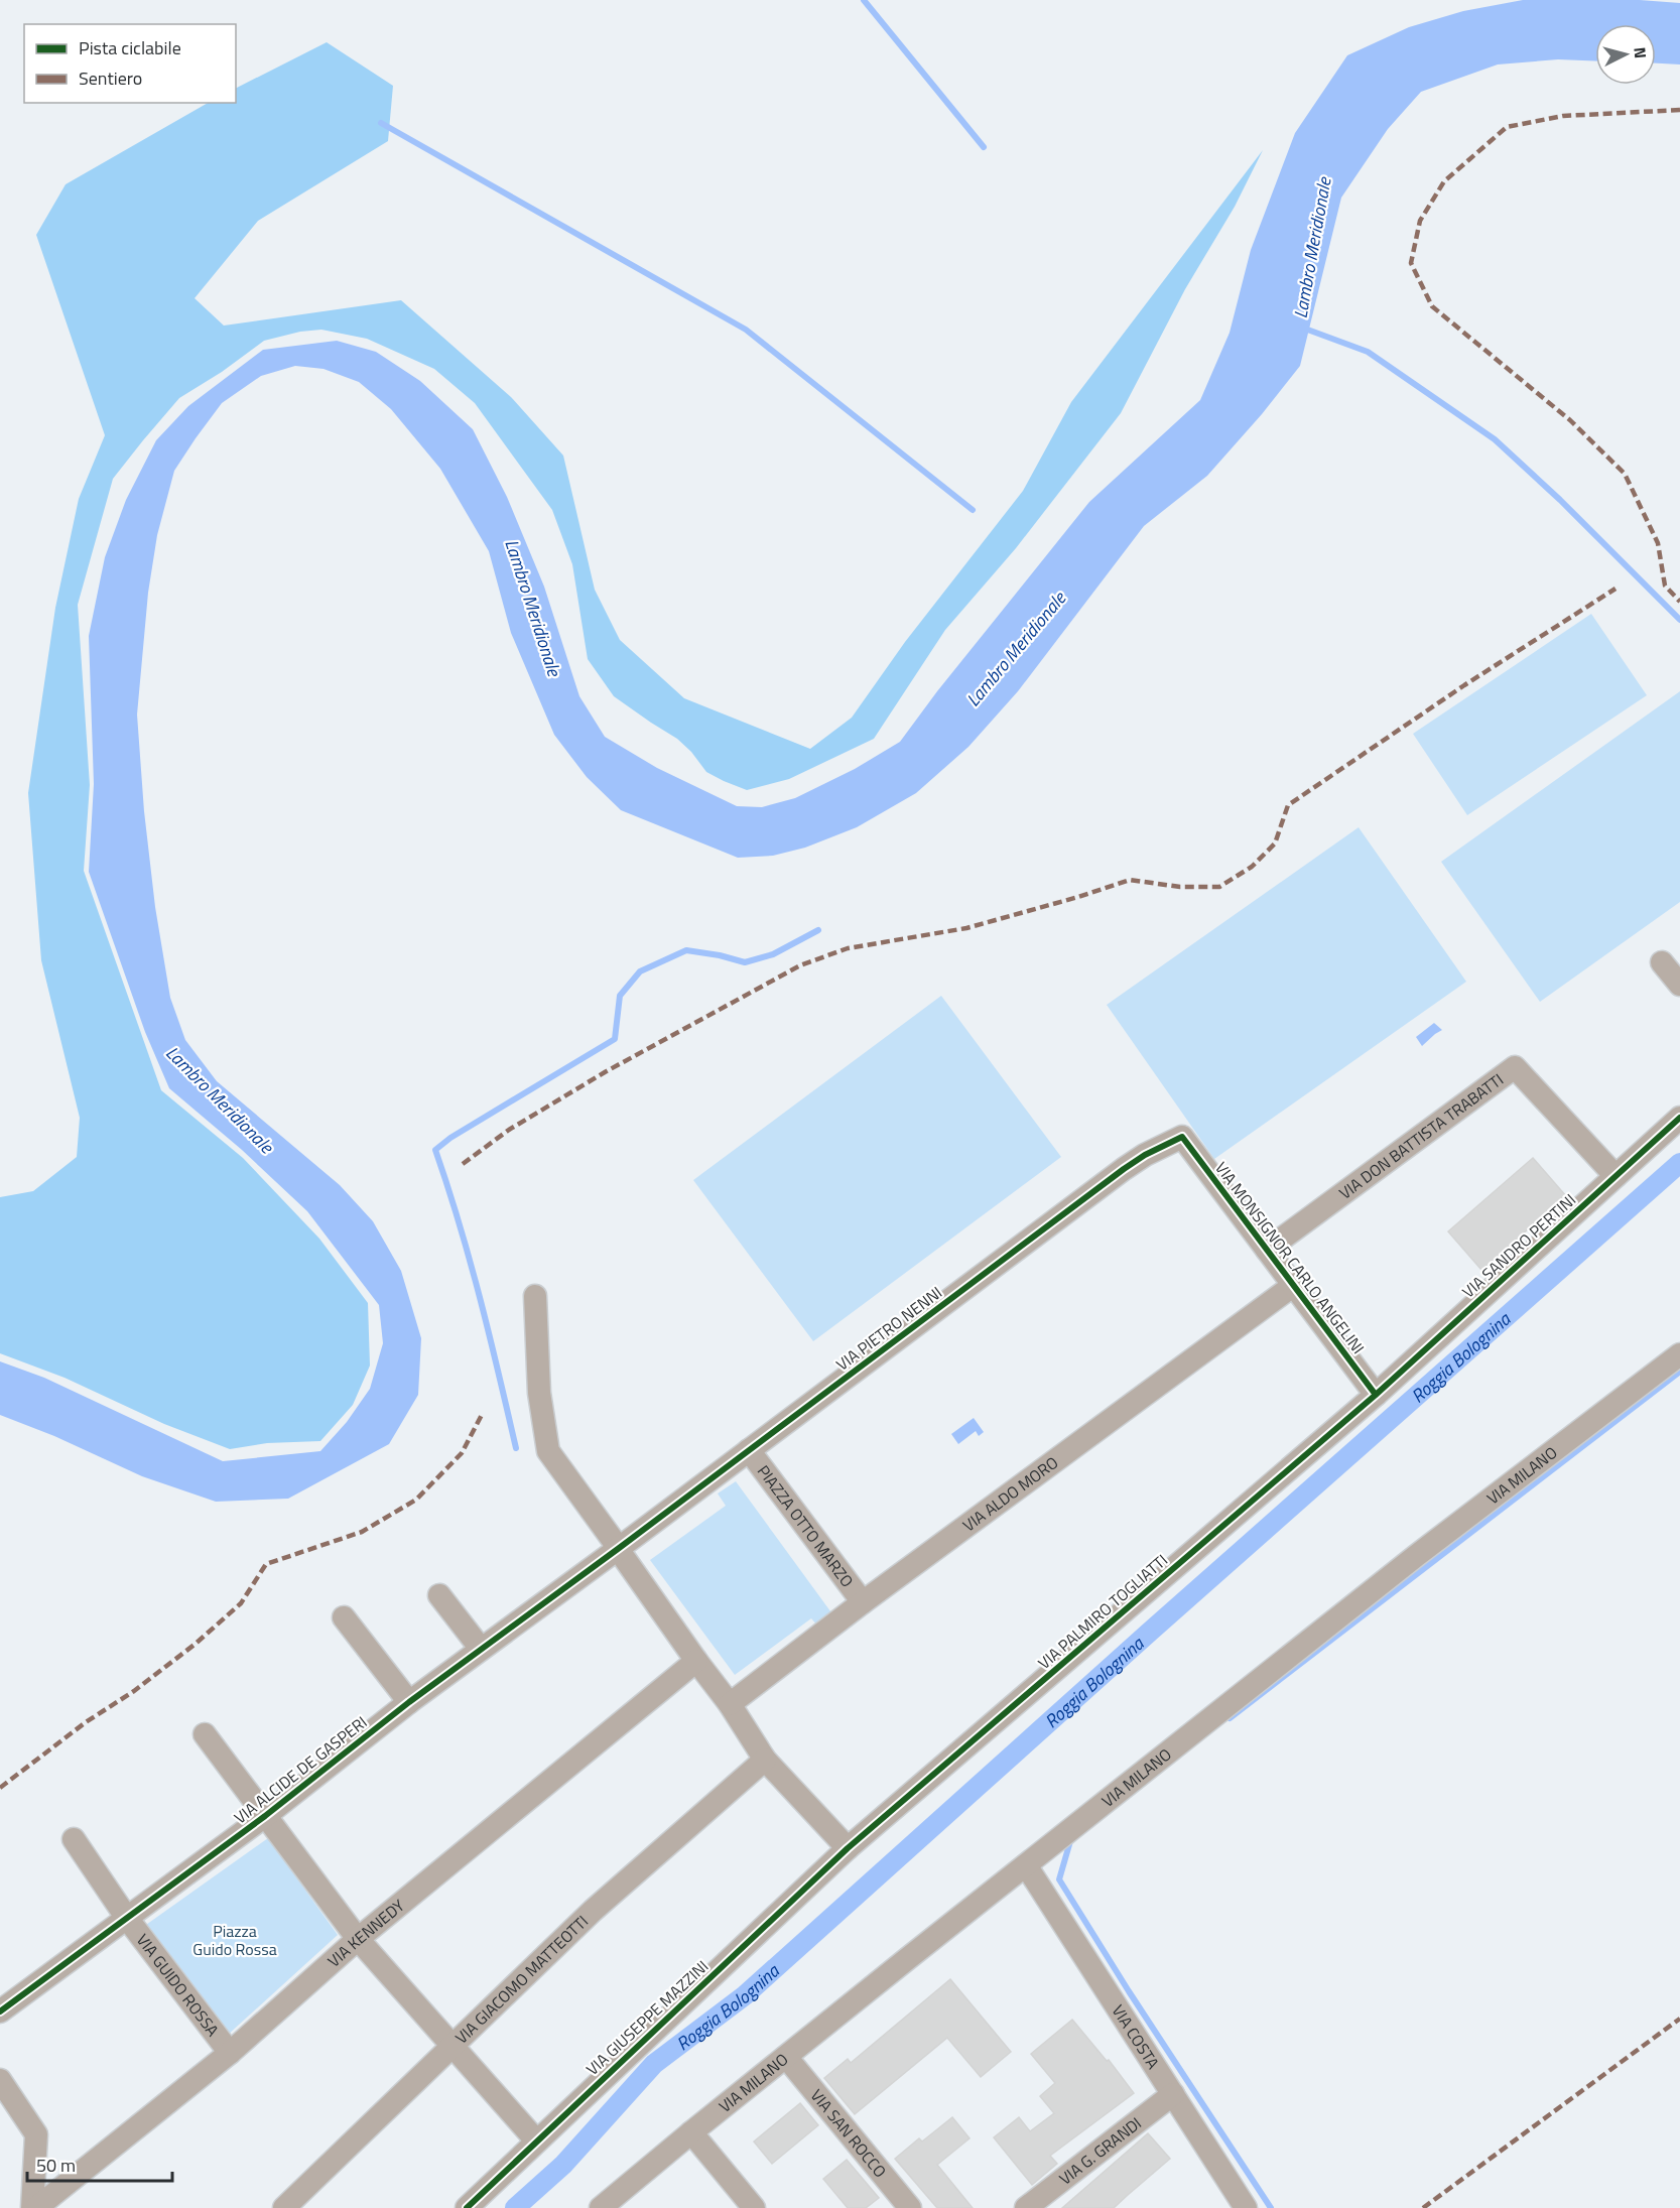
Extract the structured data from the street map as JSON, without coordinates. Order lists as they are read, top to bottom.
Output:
{
  "streets": {
    "street": [
      "VIA DON BATTISTA TRABATTI",
      "VIA SANDRO PERTINI",
      "VIA MONSIGNOR CARLO ANGELINI",
      "VIA PIETRO NENNI",
      "VIA MILANO",
      "VIA ALDO MORO",
      "PIAZZA OTTO MARZO",
      "VIA PALMIRO TOGLIATTI",
      "VIA ALCIDE DE GASPERI",
      "VIA KENNEDY",
      "VIA GIACOMO MATTEOTTI",
      "VIA GUIDO ROSSA",
      "VIA GIUSEPPE MAZZINI",
      "VIA COSTA",
      "VIA SAN ROCCO",
      "VIA G. GRANDI"
    ]
  },
  "crossings": [
    ["VIA DON BATTISTA TRABATTI", "VIA SANDRO PERTINI"],
    ["VIA DON BATTISTA TRABATTI", "VIA MONSIGNOR CARLO ANGELINI"],
    ["VIA SANDRO PERTINI", "VIA MONSIGNOR CARLO ANGELINI"],
    ["VIA SANDRO PERTINI", "VIA PALMIRO TOGLIATTI"],
    ["VIA MONSIGNOR CARLO ANGELINI", "VIA PIETRO NENNI"],
    ["VIA MONSIGNOR CARLO ANGELINI", "VIA ALDO MORO"],
    ["VIA MONSIGNOR CARLO ANGELINI", "VIA PALMIRO TOGLIATTI"],
    ["VIA PIETRO NENNI", "PIAZZA OTTO MARZO"],
    ["VIA PIETRO NENNI", "VIA ALCIDE DE GASPERI"],
    ["VIA MILANO", "VIA COSTA"],
    ["VIA MILANO", "VIA SAN ROCCO"],
    ["VIA ALDO MORO", "PIAZZA OTTO MARZO"],
    ["VIA PALMIRO TOGLIATTI", "VIA GIUSEPPE MAZZINI"],
    ["VIA ALCIDE DE GASPERI", "VIA GUIDO ROSSA"],
    ["VIA KENNEDY", "VIA GUIDO ROSSA"],
    ["VIA COSTA", "VIA G. GRANDI"]
  ],
  "water": ["Lambro Meridionale", "Roggia Bolognina"],
  "parks": ["Piazza Guido Rossa"],
  "legend": ["Pista ciclabile", "Sentiero"],
  "scale_bar": "50 m",
  "north": "right"
}
